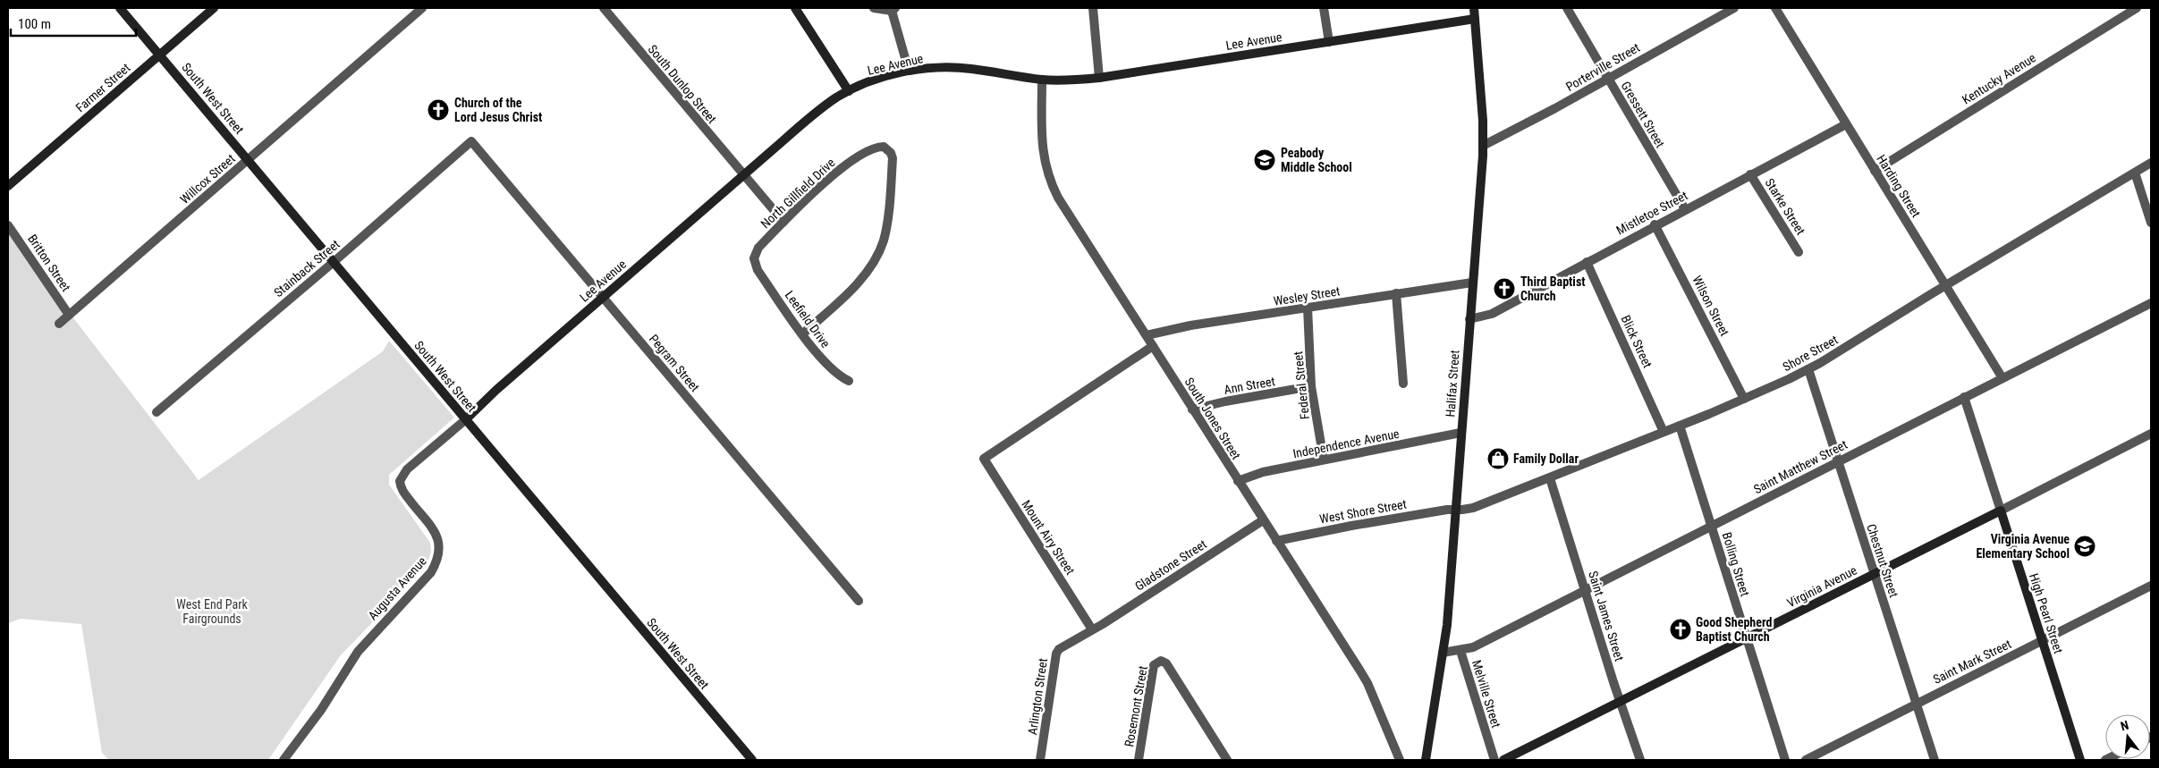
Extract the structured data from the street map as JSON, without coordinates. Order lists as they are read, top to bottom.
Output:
{
  "streets": {
    "street": [
      "Lee Avenue",
      "Porterville Street",
      "Kentucky Avenue",
      "South Dunlop Street",
      "Farmer Street",
      "South West Street",
      "Gressett Street",
      "Willcox Street",
      "Harding Street",
      "North Gillfield Drive",
      "Starke Street",
      "Mistletoe Street",
      "Britton Street",
      "Stainback Street",
      "Wesley Street",
      "Wilson Street",
      "Leefield Drive",
      "Blick Street",
      "Shore Street",
      "Pegram Street",
      "Halifax Street",
      "Ann Street",
      "Federal Street",
      "South Jones Street",
      "Independence Avenue",
      "Saint Matthew Street",
      "West Shore Street",
      "Mount Airy Street",
      "Chestnut Street",
      "Bolling Street",
      "Gladstone Street",
      "Virginia Avenue",
      "Augusta Avenue",
      "High Pearl Street",
      "Saint James Street",
      "Saint Mark Street",
      "Melville Street",
      "Arlington Street",
      "Rosemont Street"
    ]
  },
  "crossings": [
    ["Lee Avenue", "South Dunlop Street"],
    ["Lee Avenue", "South West Street"],
    ["Lee Avenue", "Pegram Street"],
    ["Lee Avenue", "Halifax Street"],
    ["Lee Avenue", "South Jones Street"],
    ["Lee Avenue", "Augusta Avenue"],
    ["Porterville Street", "Gressett Street"],
    ["Porterville Street", "Halifax Street"],
    ["Kentucky Avenue", "Harding Street"],
    ["South Dunlop Street", "North Gillfield Drive"],
    ["Farmer Street", "South West Street"],
    ["South West Street", "Willcox Street"],
    ["South West Street", "Stainback Street"],
    ["South West Street", "Augusta Avenue"],
    ["Gressett Street", "Mistletoe Street"],
    ["Willcox Street", "Britton Street"],
    ["Harding Street", "Mistletoe Street"],
    ["Harding Street", "Shore Street"],
    ["Harding Street", "Saint Matthew Street"],
    ["North Gillfield Drive", "Leefield Drive"],
    ["Starke Street", "Mistletoe Street"],
    ["Mistletoe Street", "Wilson Street"],
    ["Mistletoe Street", "Blick Street"],
    ["Mistletoe Street", "Halifax Street"],
    ["Stainback Street", "Pegram Street"],
    ["Wesley Street", "Halifax Street"],
    ["Wesley Street", "Federal Street"],
    ["Wesley Street", "South Jones Street"],
    ["Wilson Street", "Shore Street"],
    ["Blick Street", "Shore Street"],
    ["Shore Street", "Halifax Street"],
    ["Shore Street", "West Shore Street"],
    ["Shore Street", "Chestnut Street"],
    ["Shore Street", "Bolling Street"],
    ["Shore Street", "Saint James Street"],
    ["Halifax Street", "Independence Avenue"],
    ["Halifax Street", "West Shore Street"],
    ["Halifax Street", "Melville Street"],
    ["Ann Street", "Federal Street"],
    ["Ann Street", "South Jones Street"],
    ["Federal Street", "Independence Avenue"],
    ["South Jones Street", "Independence Avenue"],
    ["South Jones Street", "West Shore Street"],
    ["South Jones Street", "Mount Airy Street"],
    ["South Jones Street", "Gladstone Street"],
    ["Saint Matthew Street", "Chestnut Street"],
    ["Saint Matthew Street", "Bolling Street"],
    ["Saint Matthew Street", "High Pearl Street"],
    ["Saint Matthew Street", "Saint James Street"],
    ["Saint Matthew Street", "Melville Street"],
    ["Mount Airy Street", "Gladstone Street"],
    ["Mount Airy Street", "Arlington Street"],
    ["Chestnut Street", "Virginia Avenue"],
    ["Chestnut Street", "Saint Mark Street"],
    ["Bolling Street", "Virginia Avenue"],
    ["Gladstone Street", "Arlington Street"],
    ["Virginia Avenue", "High Pearl Street"],
    ["Virginia Avenue", "Saint James Street"],
    ["High Pearl Street", "Saint Mark Street"]
  ],
  "parks": ["West End Park Fairgrounds"],
  "places": {
    "church": ["Church of the Lord Jesus Christ", "Third Baptist Church", "Good Shepherd Baptist Church"],
    "school or university": ["Peabody Middle School", "Virginia Avenue Elementary School"],
    "shop": ["Family Dollar"]
  },
  "scale_bar": "100 m",
  "north": "top"
}
